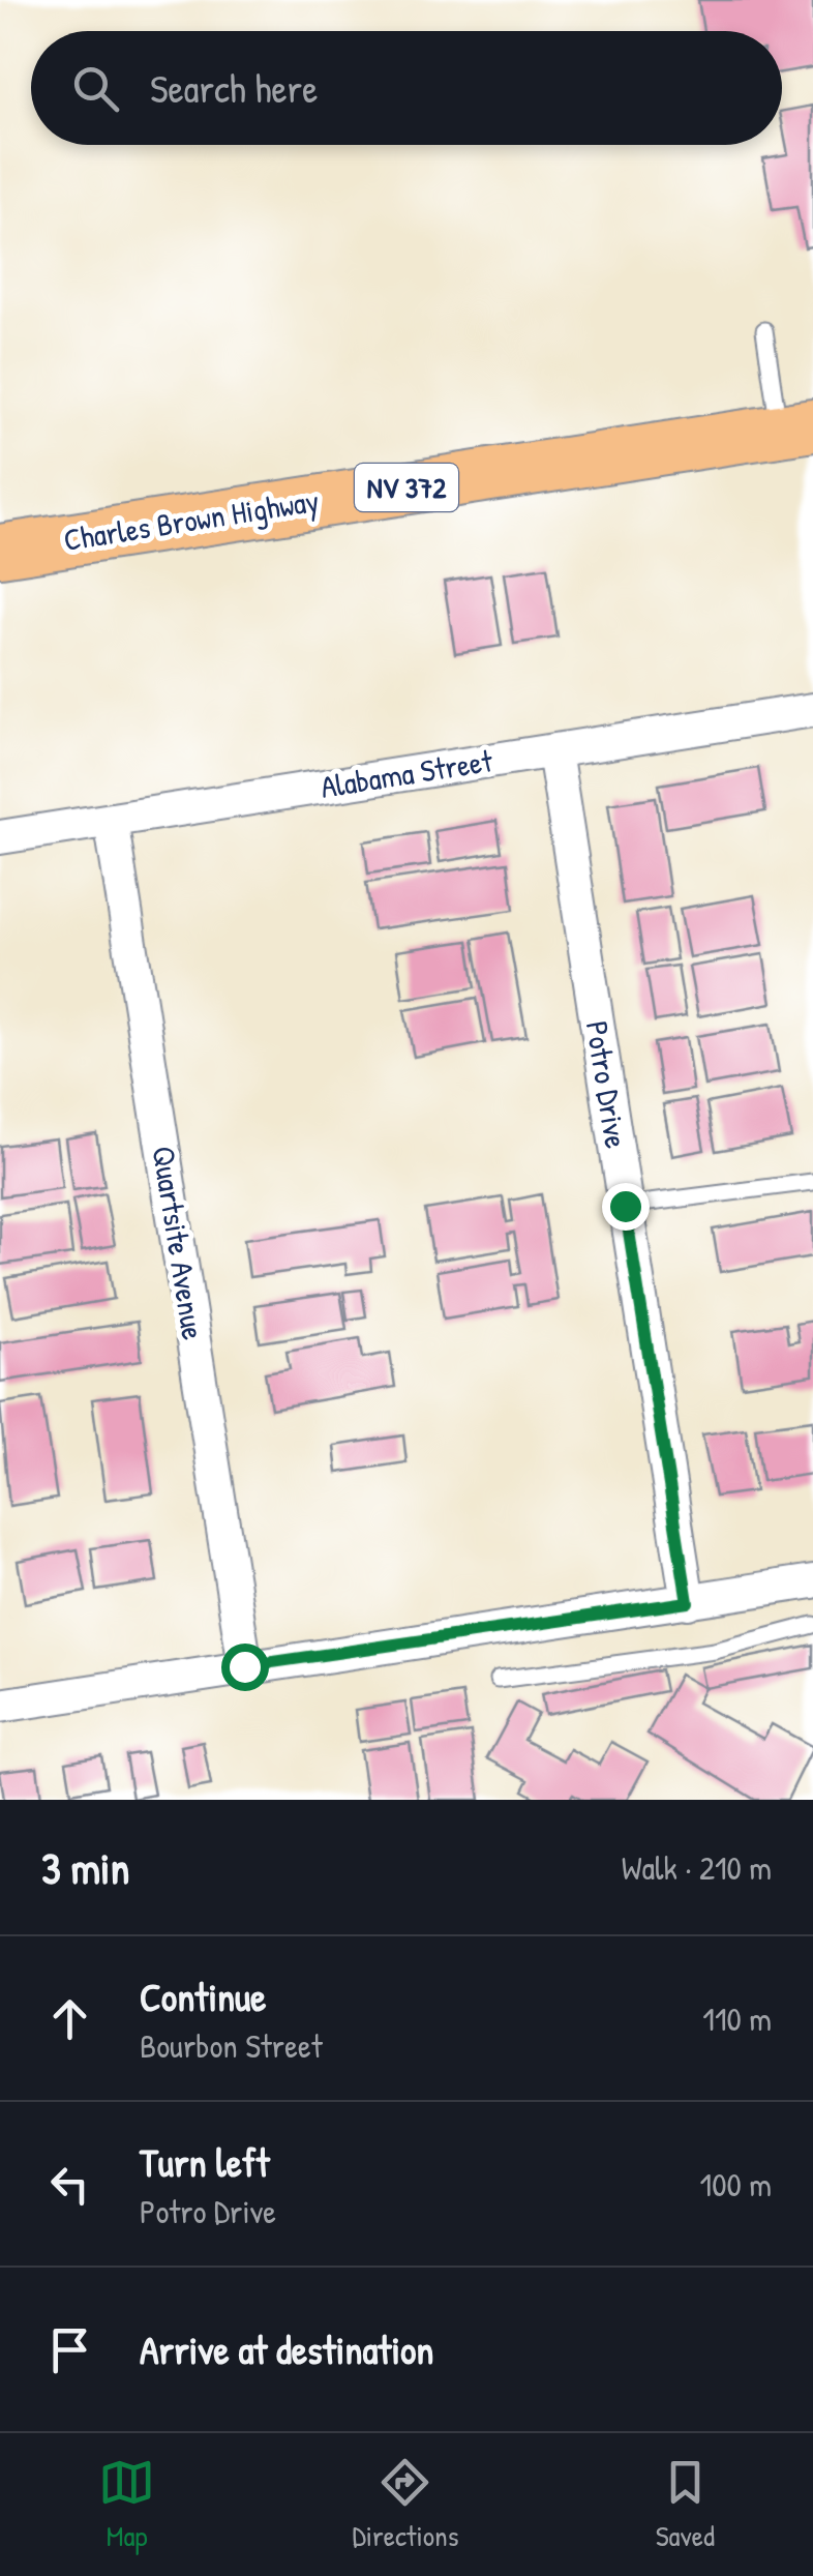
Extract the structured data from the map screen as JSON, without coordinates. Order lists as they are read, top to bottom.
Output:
{
  "streets": {
    "main road": ["NV 372", "Charles Brown Highway"],
    "street": ["Alabama Street", "Potro Drive", "Quartsite Avenue"]
  },
  "crossings": [
    ["Alabama Street", "Potro Drive"],
    ["Alabama Street", "Quartsite Avenue"]
  ],
  "page": {
    "search": "Search here",
    "heading": ["3 min", "Walk · 210 m"],
    "list": [
      ["Continue", "Bourbon Street", "110 m"],
      ["Turn left", "Potro Drive", "100 m"],
      "Arrive at destination"
    ],
    "nav": ["Map", "Directions", "Saved"]
  }
}
